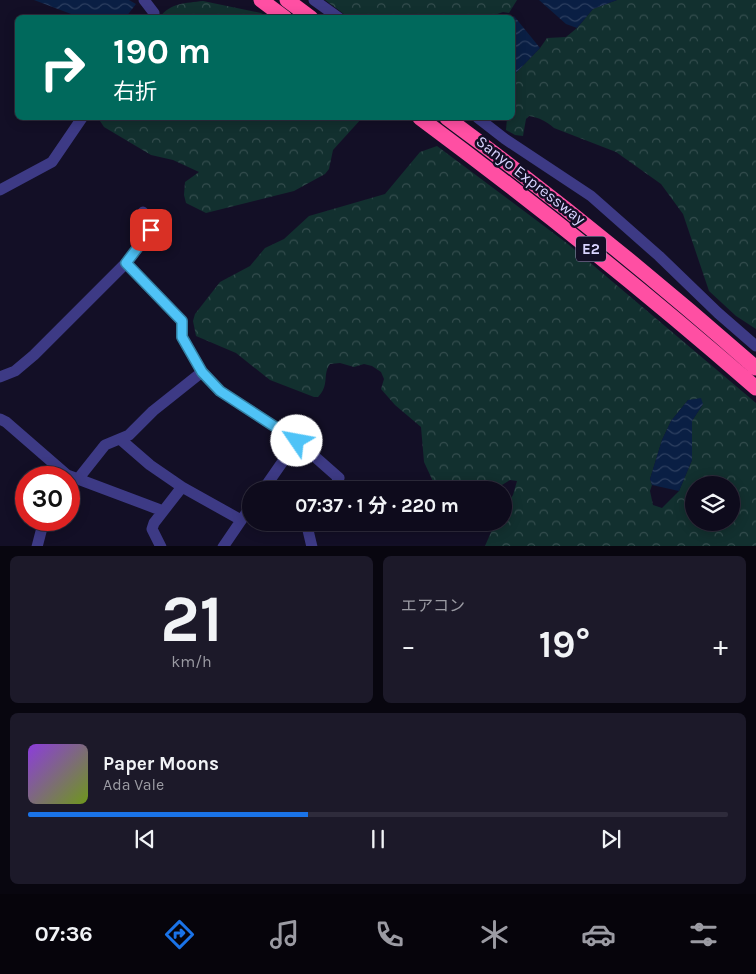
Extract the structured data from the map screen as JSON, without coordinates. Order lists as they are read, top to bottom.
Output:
{
  "streets": {
    "highway": ["Sanyo Expressway", "E2"]
  },
  "page": {
    "turn": ["190 m", "右折"],
    "limit": "30",
    "trip": "07:37 · 1 分 · 220 m",
    "tile": [
      ["21", "km/h"],
      "エアコン"
    ],
    "heat": ["−", "19°", "+"],
    "song": ["Paper Moons", "Ada Vale"],
    "tabs": "07:36"
  }
}
